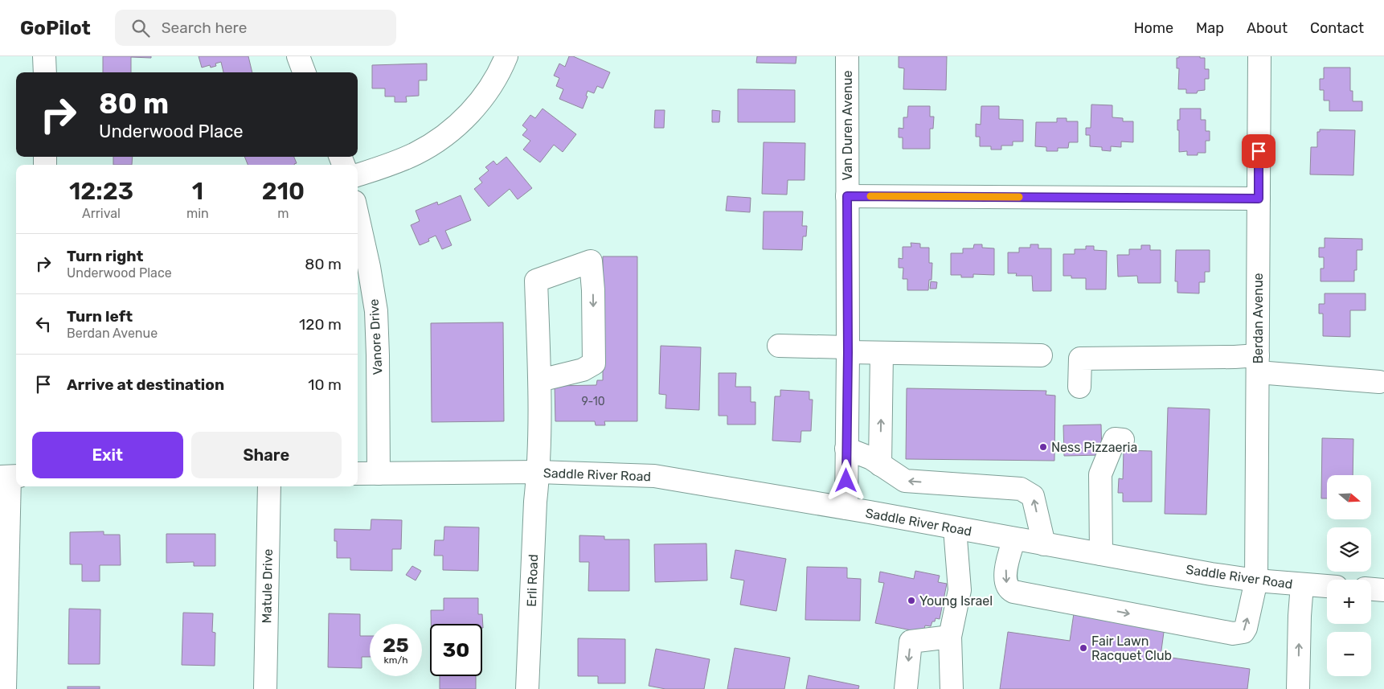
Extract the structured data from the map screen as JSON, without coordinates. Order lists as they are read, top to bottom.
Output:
{
  "streets": {
    "street": [
      "Van Duren Avenue",
      "Berdan Avenue",
      "Vanore Drive",
      "Saddle River Road",
      "Erli Road",
      "Matule Drive"
    ]
  },
  "crossings": [
    ["Van Duren Avenue", "Saddle River Road"],
    ["Berdan Avenue", "Saddle River Road"],
    ["Vanore Drive", "Saddle River Road"],
    ["Saddle River Road", "Erli Road"]
  ],
  "places": ["Ness Pizzaeria", "Young Israel", "Fair Lawn Racquet Club"],
  "house_numbers": ["9-10"],
  "north": "right",
  "page": {
    "header": "GoPilot",
    "search": "Search here",
    "nav": [
      "Home",
      "Map",
      "About",
      "Contact"
    ],
    "turn": ["80 m", "Underwood Place"],
    "eta": [
      "12:23",
      "Arrival",
      "1",
      "min",
      "210",
      "m"
    ],
    "list": [
      {
        "name": "Turn right",
        "note": "Underwood Place",
        "value": "80 m"
      },
      {
        "name": "Turn left",
        "note": "Berdan Avenue",
        "value": "120 m"
      },
      {
        "name": "Arrive at destination",
        "value": "10 m"
      }
    ],
    "buttons": ["Exit", "Share"],
    "map_buttons": ["+", "−"],
    "speed": "25 km/h",
    "limit": "30"
  }
}
